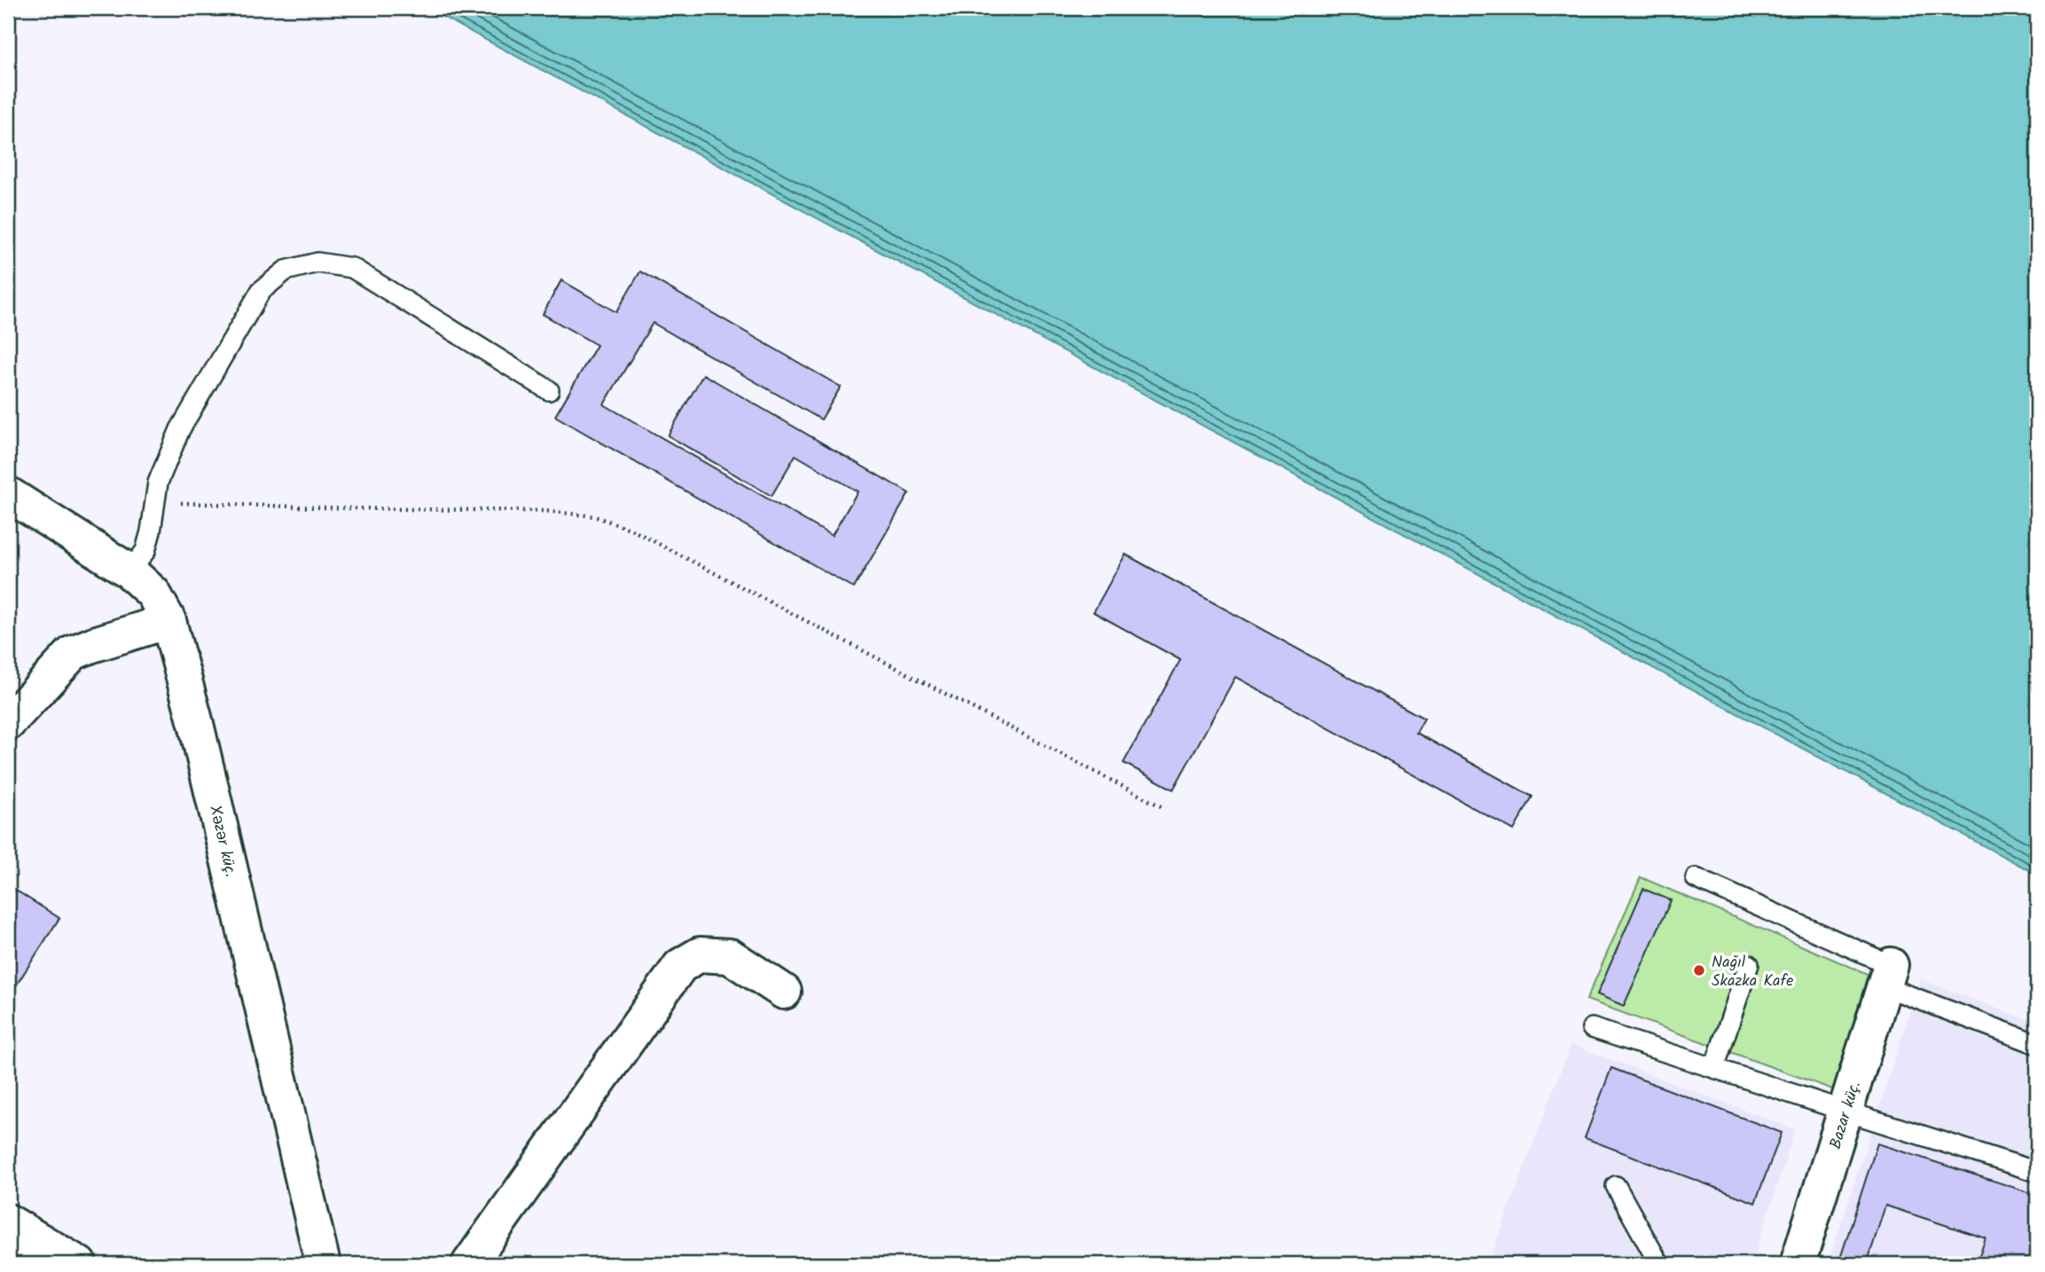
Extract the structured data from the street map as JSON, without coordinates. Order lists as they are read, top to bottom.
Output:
{
  "streets": {
    "street": ["Xəzər küç.", "Bazar küç."]
  },
  "places": ["Nağıl Skazka Kafe"]
}
